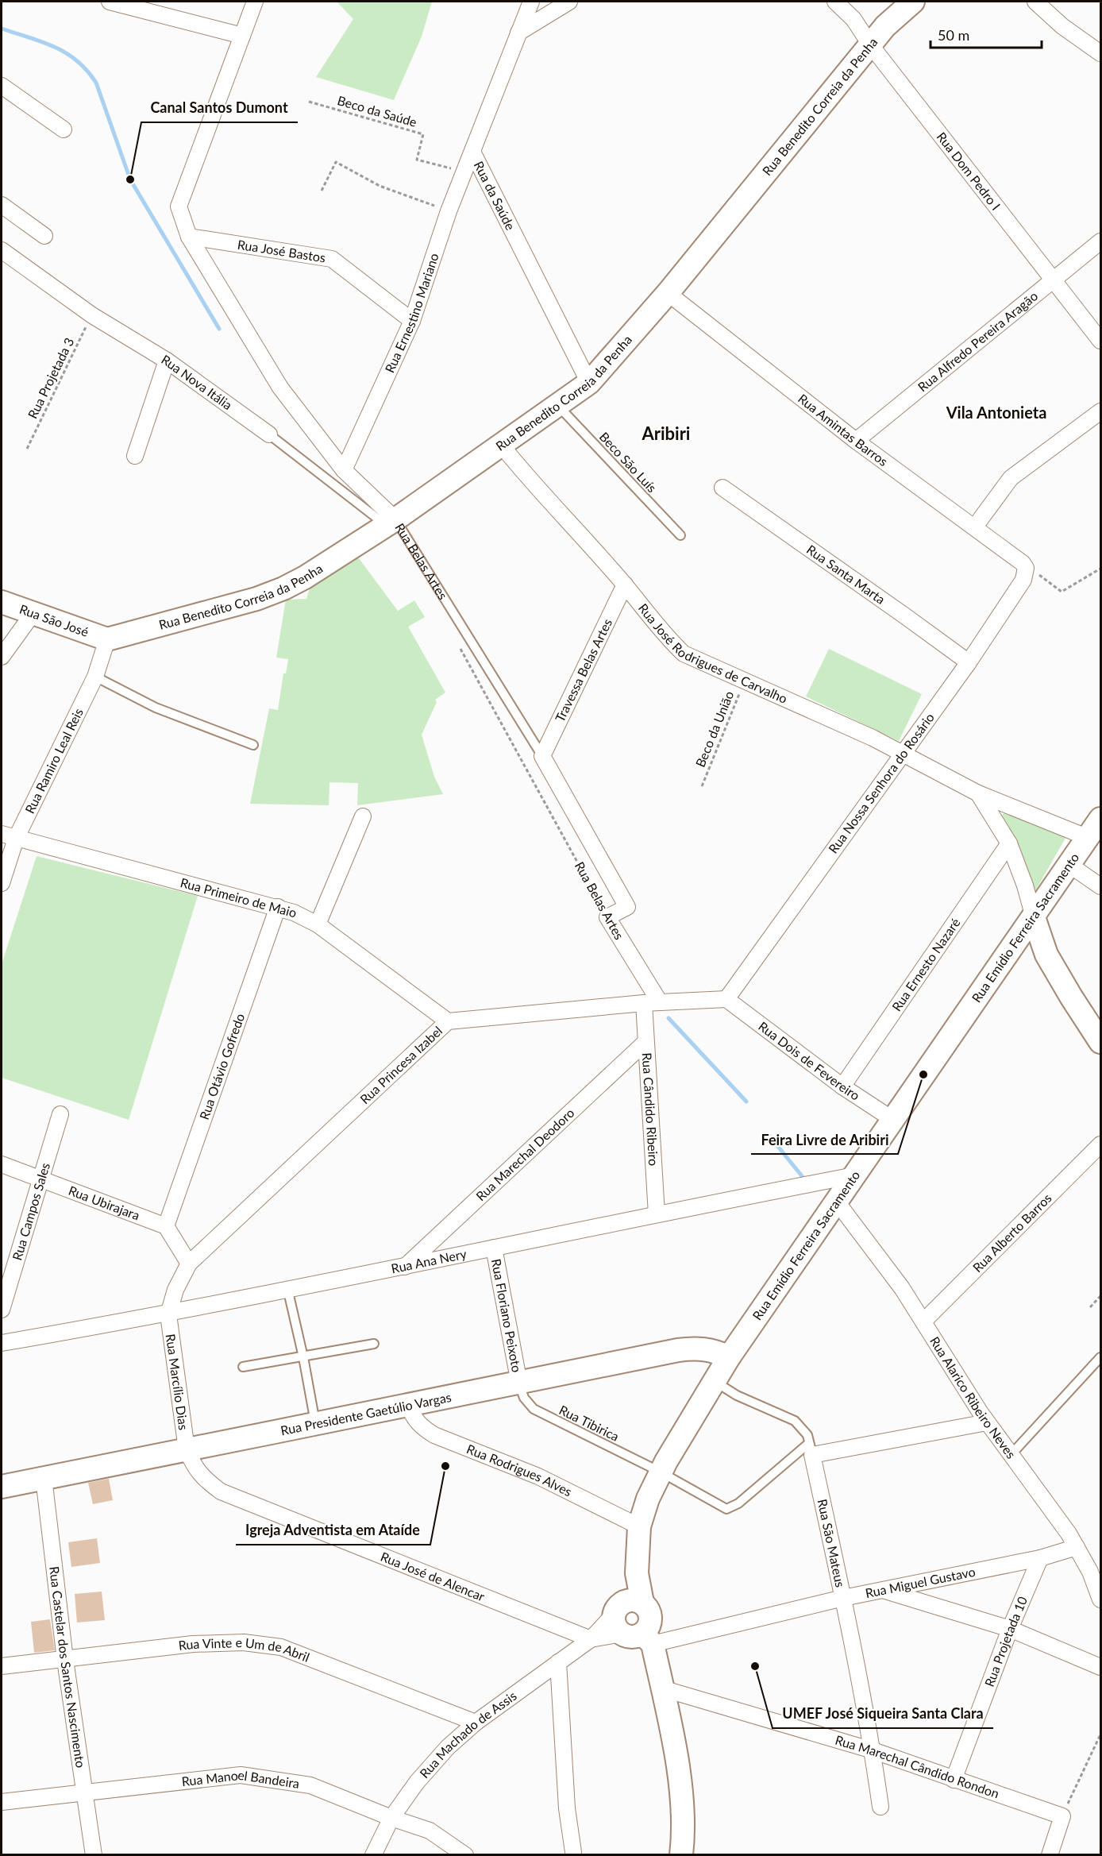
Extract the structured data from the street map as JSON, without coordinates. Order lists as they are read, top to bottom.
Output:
{
  "streets": {
    "street": [
      "Rua Benedito Correia da Penha",
      "Rua Dom Pedro I",
      "Rua da Saúde",
      "Rua José Bastos",
      "Rua Ernestino Mariano",
      "Rua Alfredo Pereira Aragão",
      "Rua Nova Itália",
      "Rua Amintas Barros",
      "Rua Belas Artes",
      "Rua Santa Marta",
      "Rua São José",
      "Rua José Rodrigues de Carvalho",
      "Travessa Belas Artes",
      "Rua Ramiro Leal Reis",
      "Rua Nossa Senhora do Rosário",
      "Rua Primeiro de Maio",
      "Rua Emídio Ferreira Sacramento",
      "Rua Ernesto Nazaré",
      "Rua Dois de Fevereiro",
      "Rua Princesa Izabel",
      "Rua Otávio Gofredo",
      "Rua Cândido Ribeiro",
      "Rua Marechal Deodoro",
      "Rua Ubirajara",
      "Rua Campos Sales",
      "Rua Alberto Barros",
      "Rua Ana Nery",
      "Rua Floriano Peixoto",
      "Rua Marcílio Dias",
      "Rua Alarico Ribeiro Neves",
      "Rua Presidente Gaetúlio Vargas",
      "Rua Rodrigues Alves",
      "Rua São Mateus",
      "Rua José de Alencar",
      "Rua Miguel Gustavo",
      "Rua Projetada 10",
      "Rua Vinte e Um de Abril",
      "Rua Castelar dos Santos Nascimento",
      "Rua Machado de Assis",
      "Rua Marechal Cândido Rondon",
      "Rua Manoel Bandeira"
    ],
    "lane": ["Beco São Luís", "Rua Tibirica"],
    "path": ["Beco da Saúde", "Rua Projetada 3", "Beco da União"]
  },
  "crossings": [
    ["Rua Benedito Correia da Penha", "Rua Dom Pedro I"],
    ["Rua Benedito Correia da Penha", "Rua da Saúde"],
    ["Rua Benedito Correia da Penha", "Rua Nova Itália"],
    ["Rua Benedito Correia da Penha", "Rua Amintas Barros"],
    ["Rua Benedito Correia da Penha", "Beco São Luís"],
    ["Rua Benedito Correia da Penha", "Rua Belas Artes"],
    ["Rua Benedito Correia da Penha", "Rua São José"],
    ["Rua Benedito Correia da Penha", "Rua José Rodrigues de Carvalho"],
    ["Rua Benedito Correia da Penha", "Rua Ramiro Leal Reis"],
    ["Beco da Saúde", "Rua Ernestino Mariano"],
    ["Rua Dom Pedro I", "Rua Alfredo Pereira Aragão"],
    ["Rua da Saúde", "Rua Ernestino Mariano"],
    ["Rua José Bastos", "Rua Ernestino Mariano"],
    ["Rua José Bastos", "Rua Belas Artes"],
    ["Rua Ernestino Mariano", "Rua Belas Artes"],
    ["Rua Alfredo Pereira Aragão", "Rua Amintas Barros"],
    ["Rua Projetada 3", "Rua Nova Itália"],
    ["Rua Nova Itália", "Rua Belas Artes"],
    ["Rua Amintas Barros", "Rua Nossa Senhora do Rosário"],
    ["Rua Belas Artes", "Travessa Belas Artes"],
    ["Rua Belas Artes", "Rua Princesa Izabel"],
    ["Rua Santa Marta", "Rua Nossa Senhora do Rosário"],
    ["Rua São José", "Rua Ramiro Leal Reis"],
    ["Rua José Rodrigues de Carvalho", "Travessa Belas Artes"],
    ["Rua José Rodrigues de Carvalho", "Beco da União"],
    ["Rua José Rodrigues de Carvalho", "Rua Nossa Senhora do Rosário"],
    ["Rua José Rodrigues de Carvalho", "Rua Emídio Ferreira Sacramento"],
    ["Rua José Rodrigues de Carvalho", "Rua Ernesto Nazaré"],
    ["Rua Ramiro Leal Reis", "Rua Primeiro de Maio"],
    ["Rua Nossa Senhora do Rosário", "Rua Dois de Fevereiro"],
    ["Rua Nossa Senhora do Rosário", "Rua Princesa Izabel"],
    ["Rua Primeiro de Maio", "Rua Princesa Izabel"],
    ["Rua Primeiro de Maio", "Rua Otávio Gofredo"],
    ["Rua Emídio Ferreira Sacramento", "Rua Dois de Fevereiro"],
    ["Rua Emídio Ferreira Sacramento", "Rua Ana Nery"],
    ["Rua Emídio Ferreira Sacramento", "Rua Alarico Ribeiro Neves"],
    ["Rua Emídio Ferreira Sacramento", "Rua Presidente Gaetúlio Vargas"],
    ["Rua Emídio Ferreira Sacramento", "Rua Tibirica"],
    ["Rua Emídio Ferreira Sacramento", "Rua Rodrigues Alves"],
    ["Rua Emídio Ferreira Sacramento", "Rua Miguel Gustavo"],
    ["Rua Emídio Ferreira Sacramento", "Rua Machado de Assis"],
    ["Rua Ernesto Nazaré", "Rua Dois de Fevereiro"],
    ["Rua Dois de Fevereiro", "Rua Princesa Izabel"],
    ["Rua Princesa Izabel", "Rua Cândido Ribeiro"],
    ["Rua Princesa Izabel", "Rua Ana Nery"],
    ["Rua Princesa Izabel", "Rua Marcílio Dias"],
    ["Rua Otávio Gofredo", "Rua Ubirajara"],
    ["Rua Cândido Ribeiro", "Rua Marechal Deodoro"],
    ["Rua Cândido Ribeiro", "Rua Ana Nery"],
    ["Rua Marechal Deodoro", "Rua Ana Nery"],
    ["Rua Ubirajara", "Rua Campos Sales"],
    ["Rua Alberto Barros", "Rua Alarico Ribeiro Neves"],
    ["Rua Ana Nery", "Rua Floriano Peixoto"],
    ["Rua Ana Nery", "Rua Marcílio Dias"],
    ["Rua Floriano Peixoto", "Rua Presidente Gaetúlio Vargas"],
    ["Rua Floriano Peixoto", "Rua Tibirica"],
    ["Rua Marcílio Dias", "Rua Presidente Gaetúlio Vargas"],
    ["Rua Marcílio Dias", "Rua José de Alencar"],
    ["Rua Alarico Ribeiro Neves", "Rua Miguel Gustavo"],
    ["Rua Presidente Gaetúlio Vargas", "Rua Tibirica"],
    ["Rua Presidente Gaetúlio Vargas", "Rua Rodrigues Alves"],
    ["Rua Presidente Gaetúlio Vargas", "Rua José de Alencar"],
    ["Rua Presidente Gaetúlio Vargas", "Rua Castelar dos Santos Nascimento"],
    ["Rua Tibirica", "Rua São Mateus"],
    ["Rua São Mateus", "Rua Miguel Gustavo"],
    ["Rua São Mateus", "Rua Marechal Cândido Rondon"],
    ["Rua José de Alencar", "Rua Machado de Assis"],
    ["Rua Miguel Gustavo", "Rua Projetada 10"],
    ["Rua Miguel Gustavo", "Rua Machado de Assis"],
    ["Rua Projetada 10", "Rua Marechal Cândido Rondon"],
    ["Rua Vinte e Um de Abril", "Rua Castelar dos Santos Nascimento"],
    ["Rua Vinte e Um de Abril", "Rua Machado de Assis"],
    ["Rua Castelar dos Santos Nascimento", "Rua Manoel Bandeira"],
    ["Rua Machado de Assis", "Rua Manoel Bandeira"]
  ],
  "districts": ["Vila Antonieta", "Aribiri"],
  "places": [
    "Canal Santos Dumont",
    "Feira Livre de Aribiri",
    "Igreja Adventista em Ataíde",
    "UMEF José Siqueira Santa Clara"
  ],
  "scale_bar": "50 m"
}
